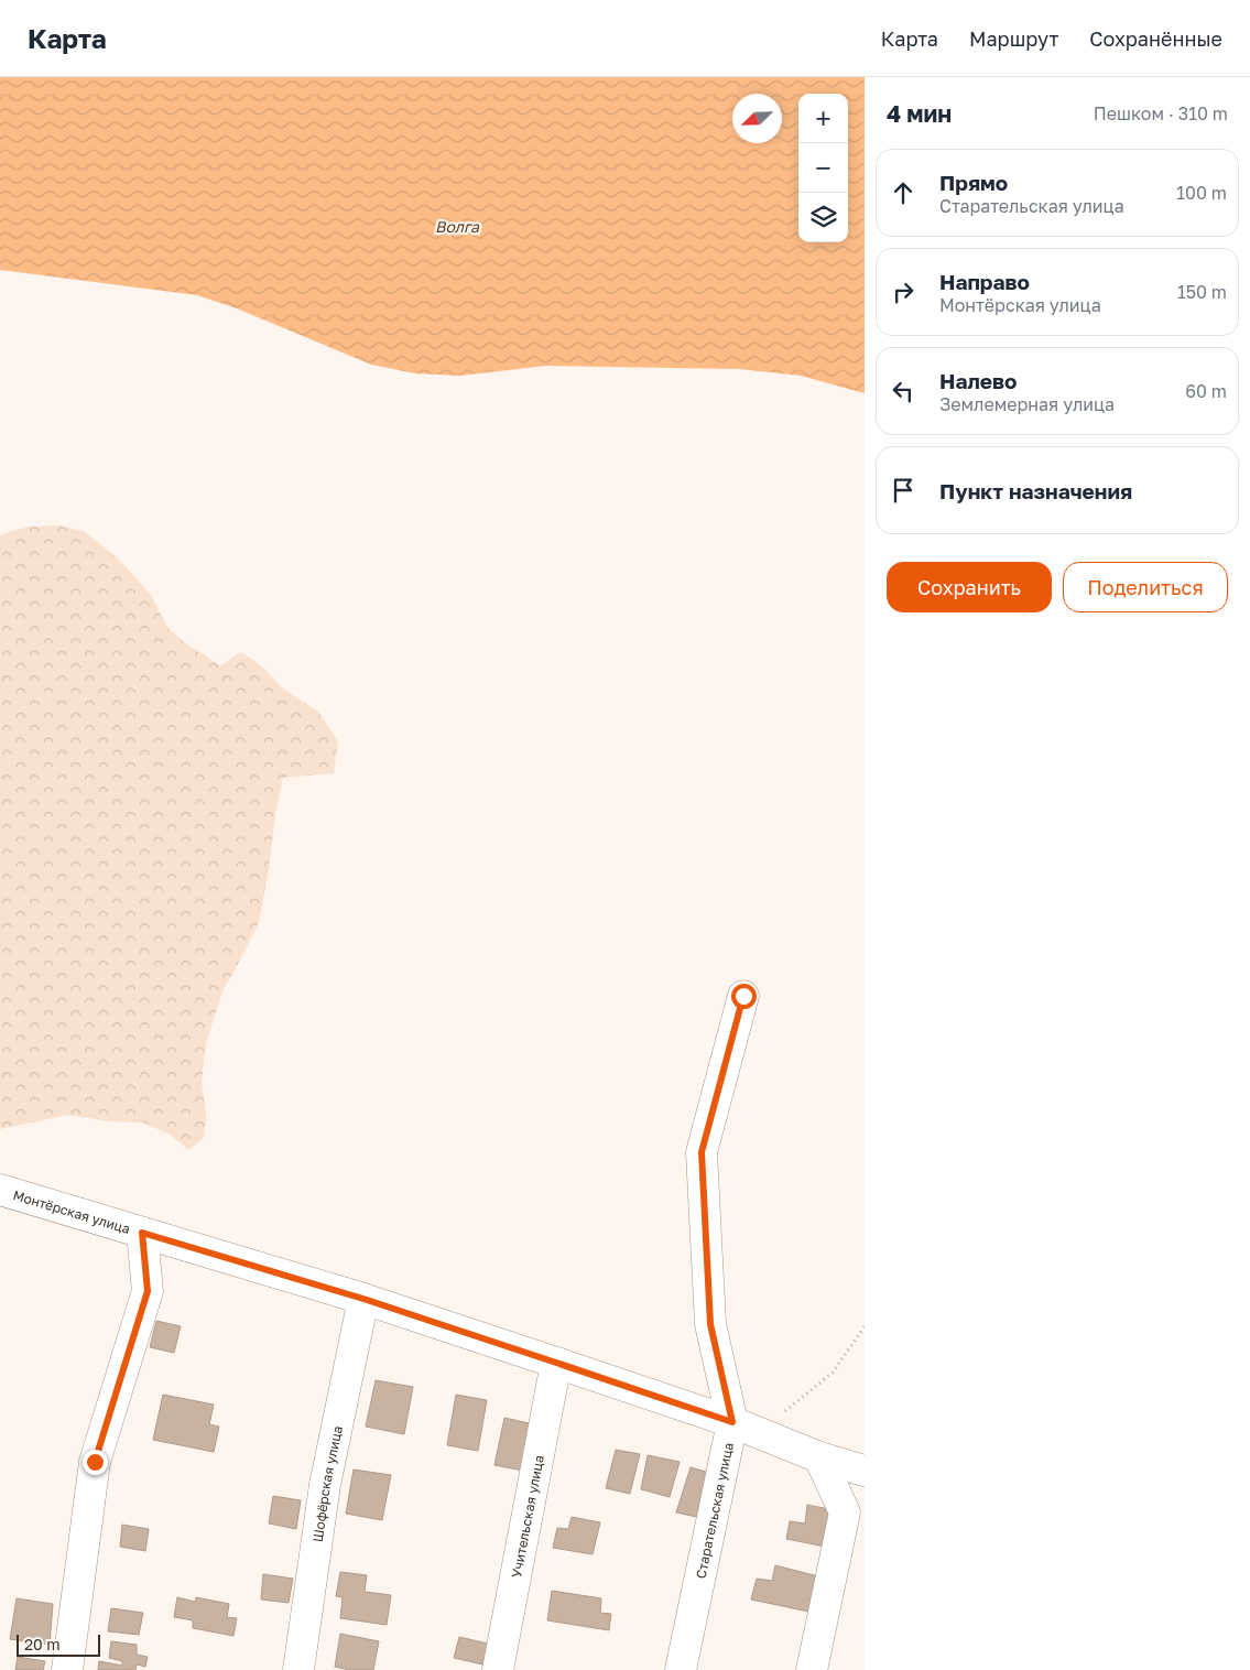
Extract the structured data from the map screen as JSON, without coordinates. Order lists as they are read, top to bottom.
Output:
{
  "streets": {
    "street": [
      "Монтёрская улица",
      "Шофёрская улица",
      "Старательская улица",
      "Учительская улица"
    ]
  },
  "crossings": [
    ["Монтёрская улица", "Шофёрская улица"],
    ["Монтёрская улица", "Старательская улица"],
    ["Монтёрская улица", "Учительская улица"]
  ],
  "water": ["Волга"],
  "scale_bar": "20 m",
  "north": "bottom left",
  "page": {
    "header": "Карта",
    "nav": ["Карта", "Маршрут", "Сохранённые"],
    "heading": ["4 мин", "Пешком · 310 m"],
    "map_buttons": ["+", "−"],
    "list": [
      ["Прямо", "Старательская улица", "100 m"],
      ["Направо", "Монтёрская улица", "150 m"],
      ["Налево", "Землемерная улица", "60 m"],
      "Пункт назначения"
    ],
    "buttons": ["Сохранить", "Поделиться"],
    "scale": "20 m"
  }
}
